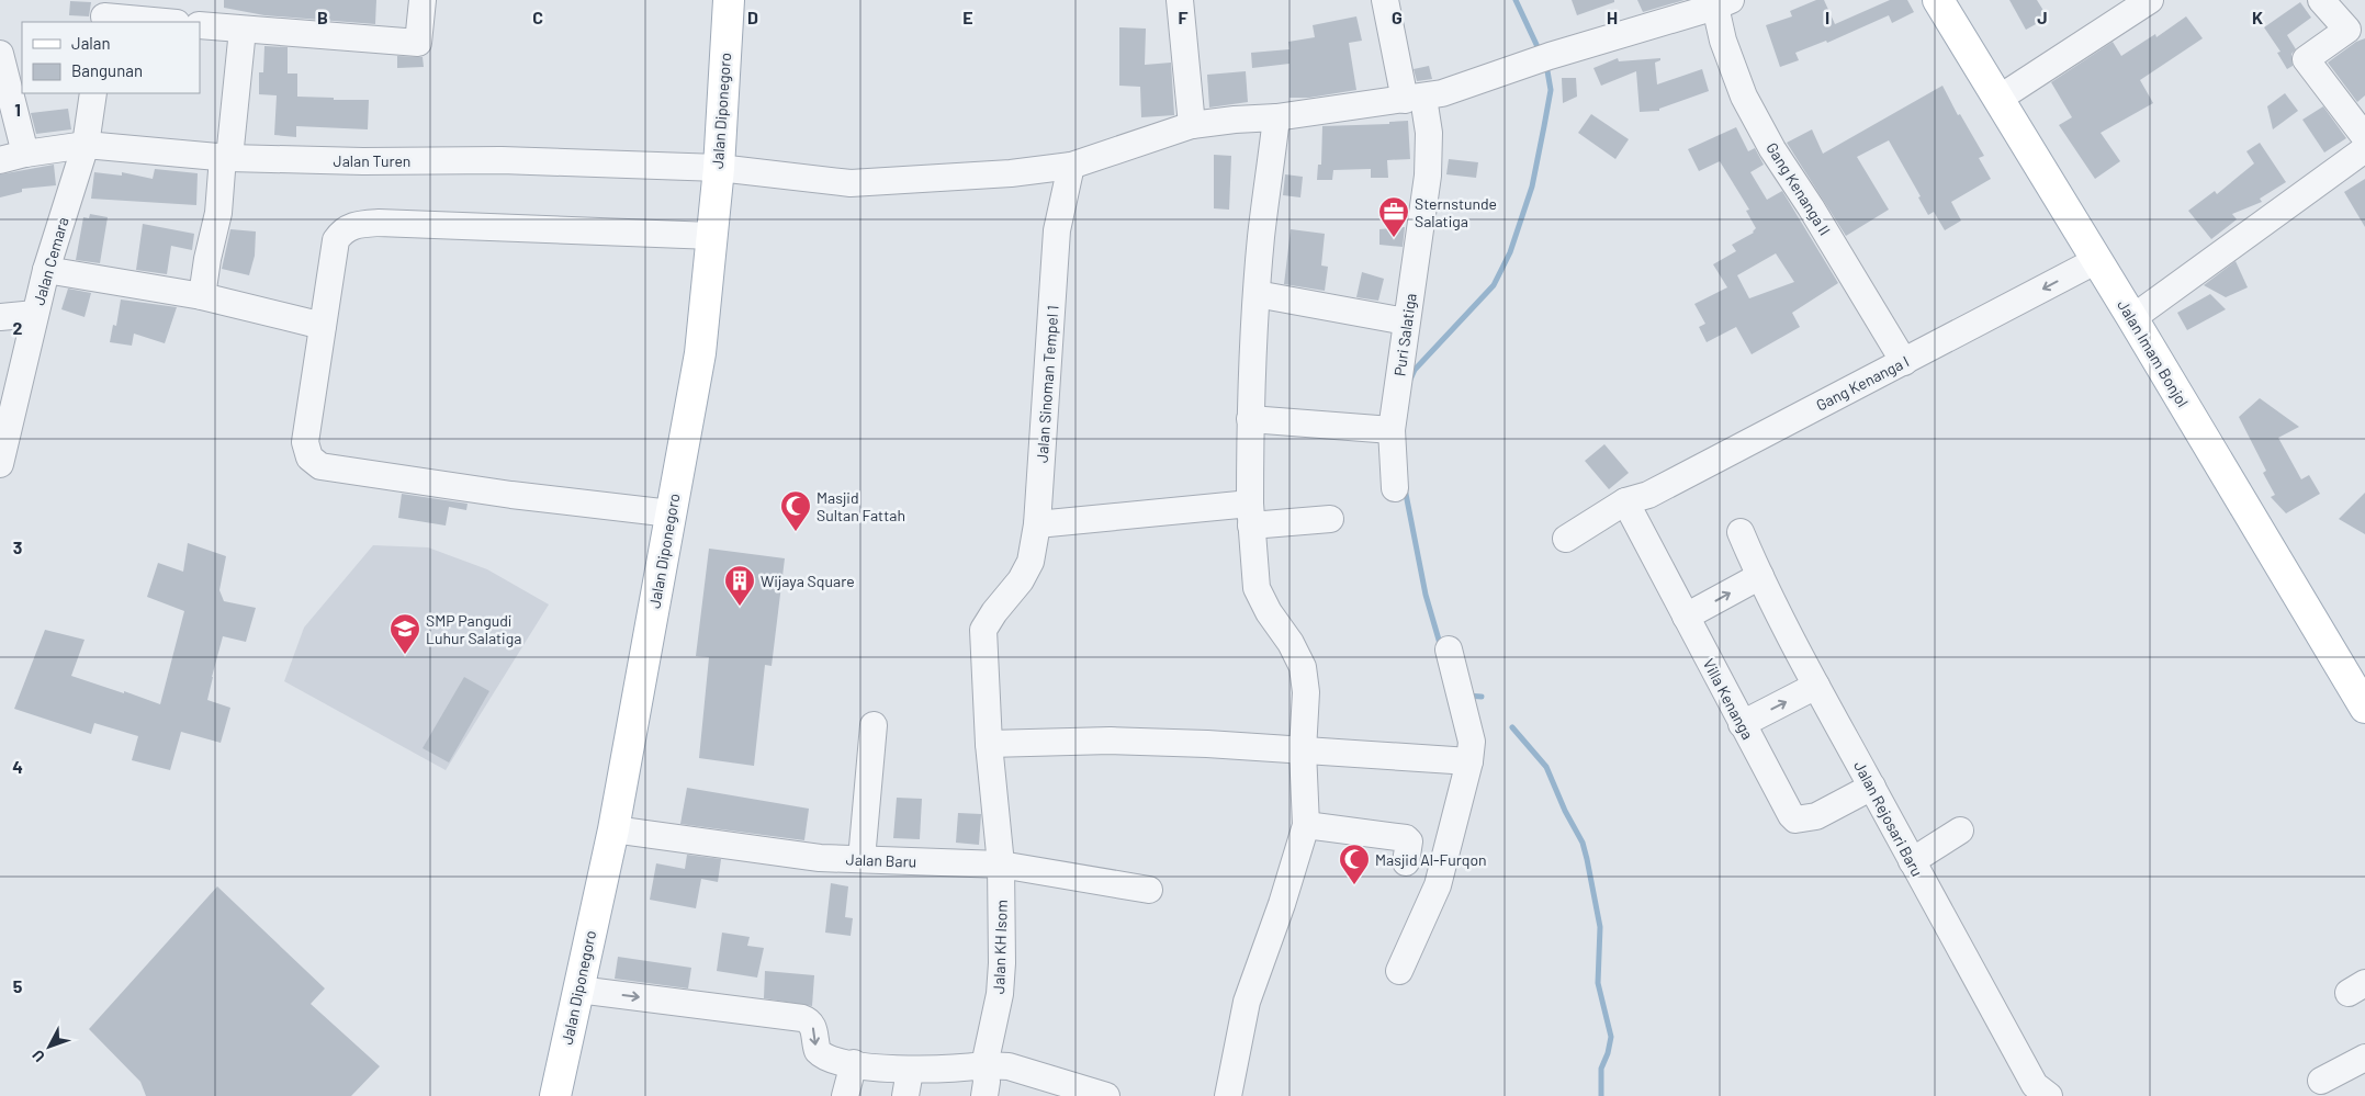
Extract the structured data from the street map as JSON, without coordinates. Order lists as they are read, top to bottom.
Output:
{
  "streets": {
    "main road": ["Jalan Diponegoro", "Jalan Imam Bonjol"],
    "street": [
      "Jalan Turen",
      "Gang Kenanga II",
      "Jalan Cemara",
      "Puri Salatiga",
      "Gang Kenanga I",
      "Jalan Sinoman Tempel 1",
      "Villa Kenanga",
      "Jalan Rejosari Baru",
      "Jalan Baru",
      "Jalan KH Isom"
    ]
  },
  "crossings": [
    ["Jalan Diponegoro", "Jalan Turen"],
    ["Jalan Diponegoro", "Jalan Baru"],
    ["Jalan Turen", "Gang Kenanga II"],
    ["Jalan Turen", "Jalan Cemara"],
    ["Jalan Turen", "Puri Salatiga"],
    ["Jalan Turen", "Jalan Sinoman Tempel 1"],
    ["Gang Kenanga II", "Gang Kenanga I"],
    ["Jalan Imam Bonjol", "Gang Kenanga I"],
    ["Gang Kenanga I", "Villa Kenanga"],
    ["Jalan Sinoman Tempel 1", "Jalan KH Isom"],
    ["Villa Kenanga", "Jalan Rejosari Baru"],
    ["Jalan Baru", "Jalan KH Isom"]
  ],
  "one_way": ["Gang Kenanga I"],
  "places": {
    "office": ["Sternstunde Salatiga"],
    "mosque": ["Masjid Sultan Fattah", "Masjid Al-Furqon"],
    "building": ["Wijaya Square"],
    "school or university": ["SMP Pangudi Luhur Salatiga"]
  },
  "legend": ["Jalan", "Bangunan"],
  "north": "bottom left",
  "grid": {
    "columns": [
      "B",
      "C",
      "D",
      "E",
      "F",
      "G",
      "H",
      "I",
      "J",
      "K"
    ],
    "rows": [
      "1",
      "2",
      "3",
      "4",
      "5"
    ]
  }
}
